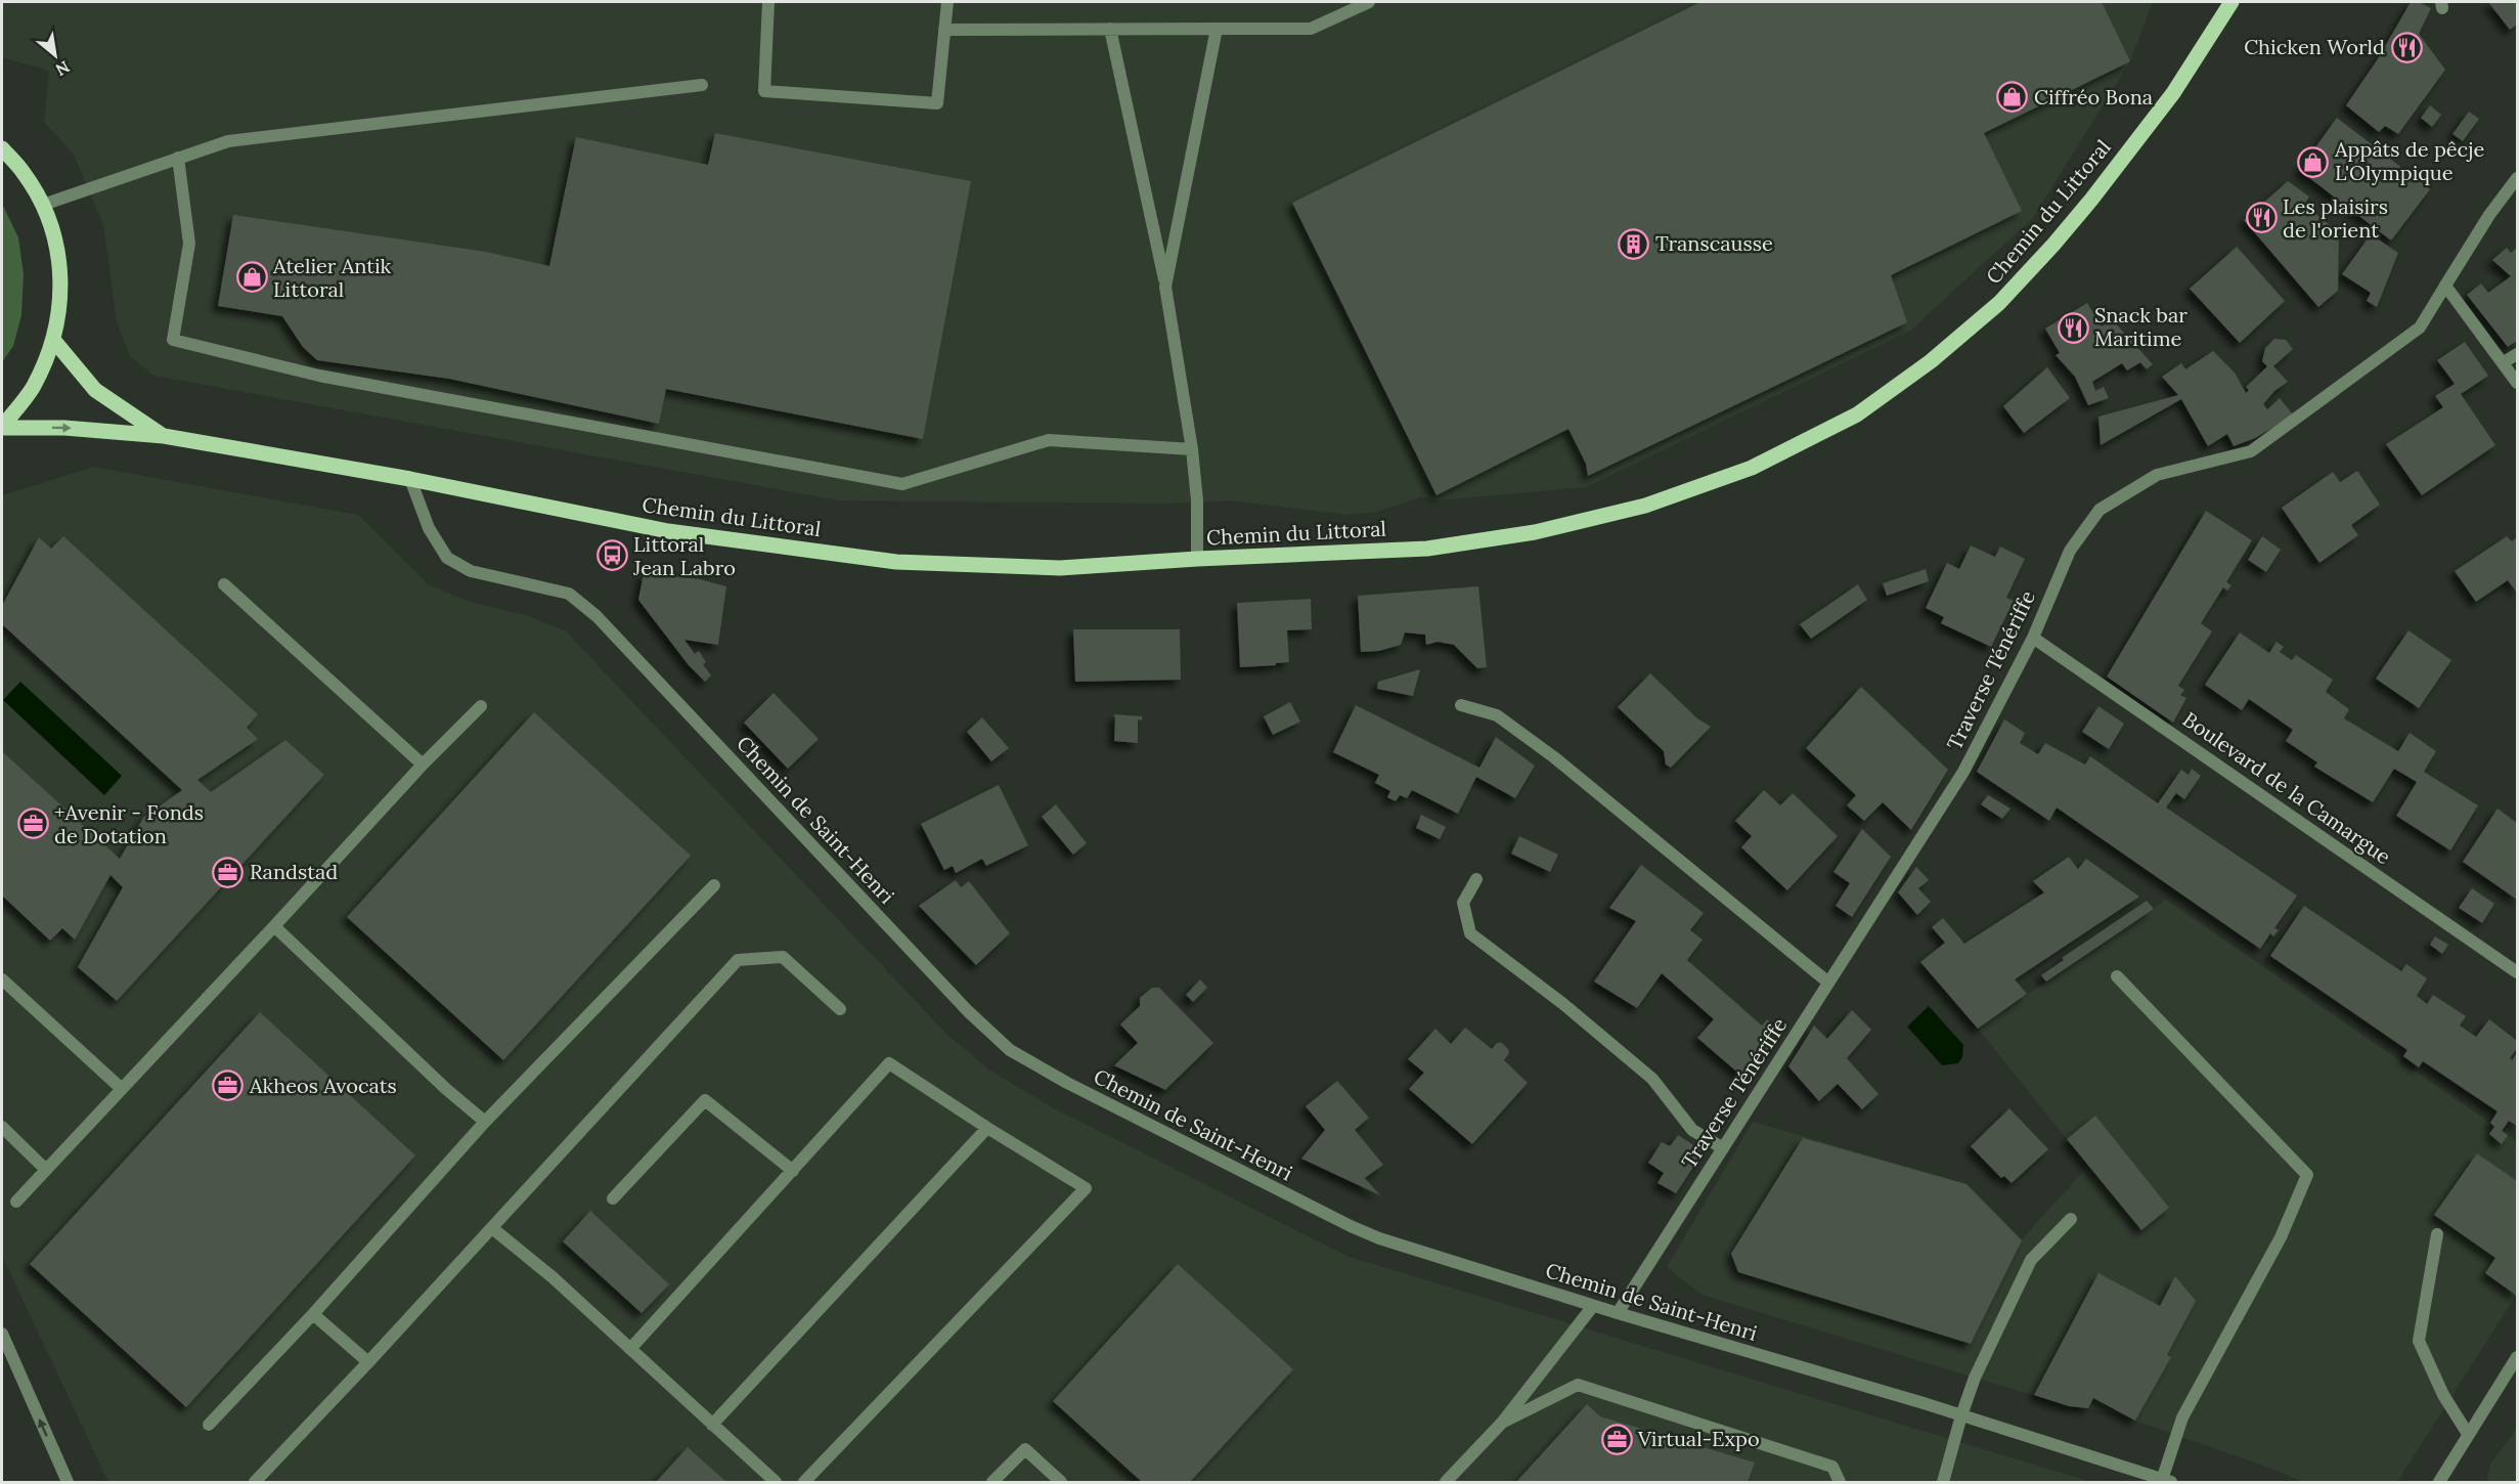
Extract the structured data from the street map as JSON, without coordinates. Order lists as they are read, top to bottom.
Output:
{
  "streets": {
    "main road": ["Chemin du Littoral"],
    "street": ["Traverse Ténériffe", "Boulevard de la Camargue", "Chemin de Saint-Henri"]
  },
  "crossings": [
    ["Chemin du Littoral", "Chemin de Saint-Henri"],
    ["Traverse Ténériffe", "Boulevard de la Camargue"],
    ["Traverse Ténériffe", "Chemin de Saint-Henri"]
  ],
  "places": {
    "restaurant": ["Chicken World", "Les plaisirs de l'orient", "Snack bar Maritime"],
    "shop": ["Ciffréo Bona", "Appâts de pêcje L'Olympique", "Atelier Antik Littoral"],
    "building": ["Transcausse"],
    "bus stop": ["Littoral Jean Labro"],
    "office": [
      "+Avenir - Fonds de Dotation",
      "Randstad",
      "Akheos Avocats",
      "Virtual-Expo"
    ]
  },
  "north": "bottom right"
}
